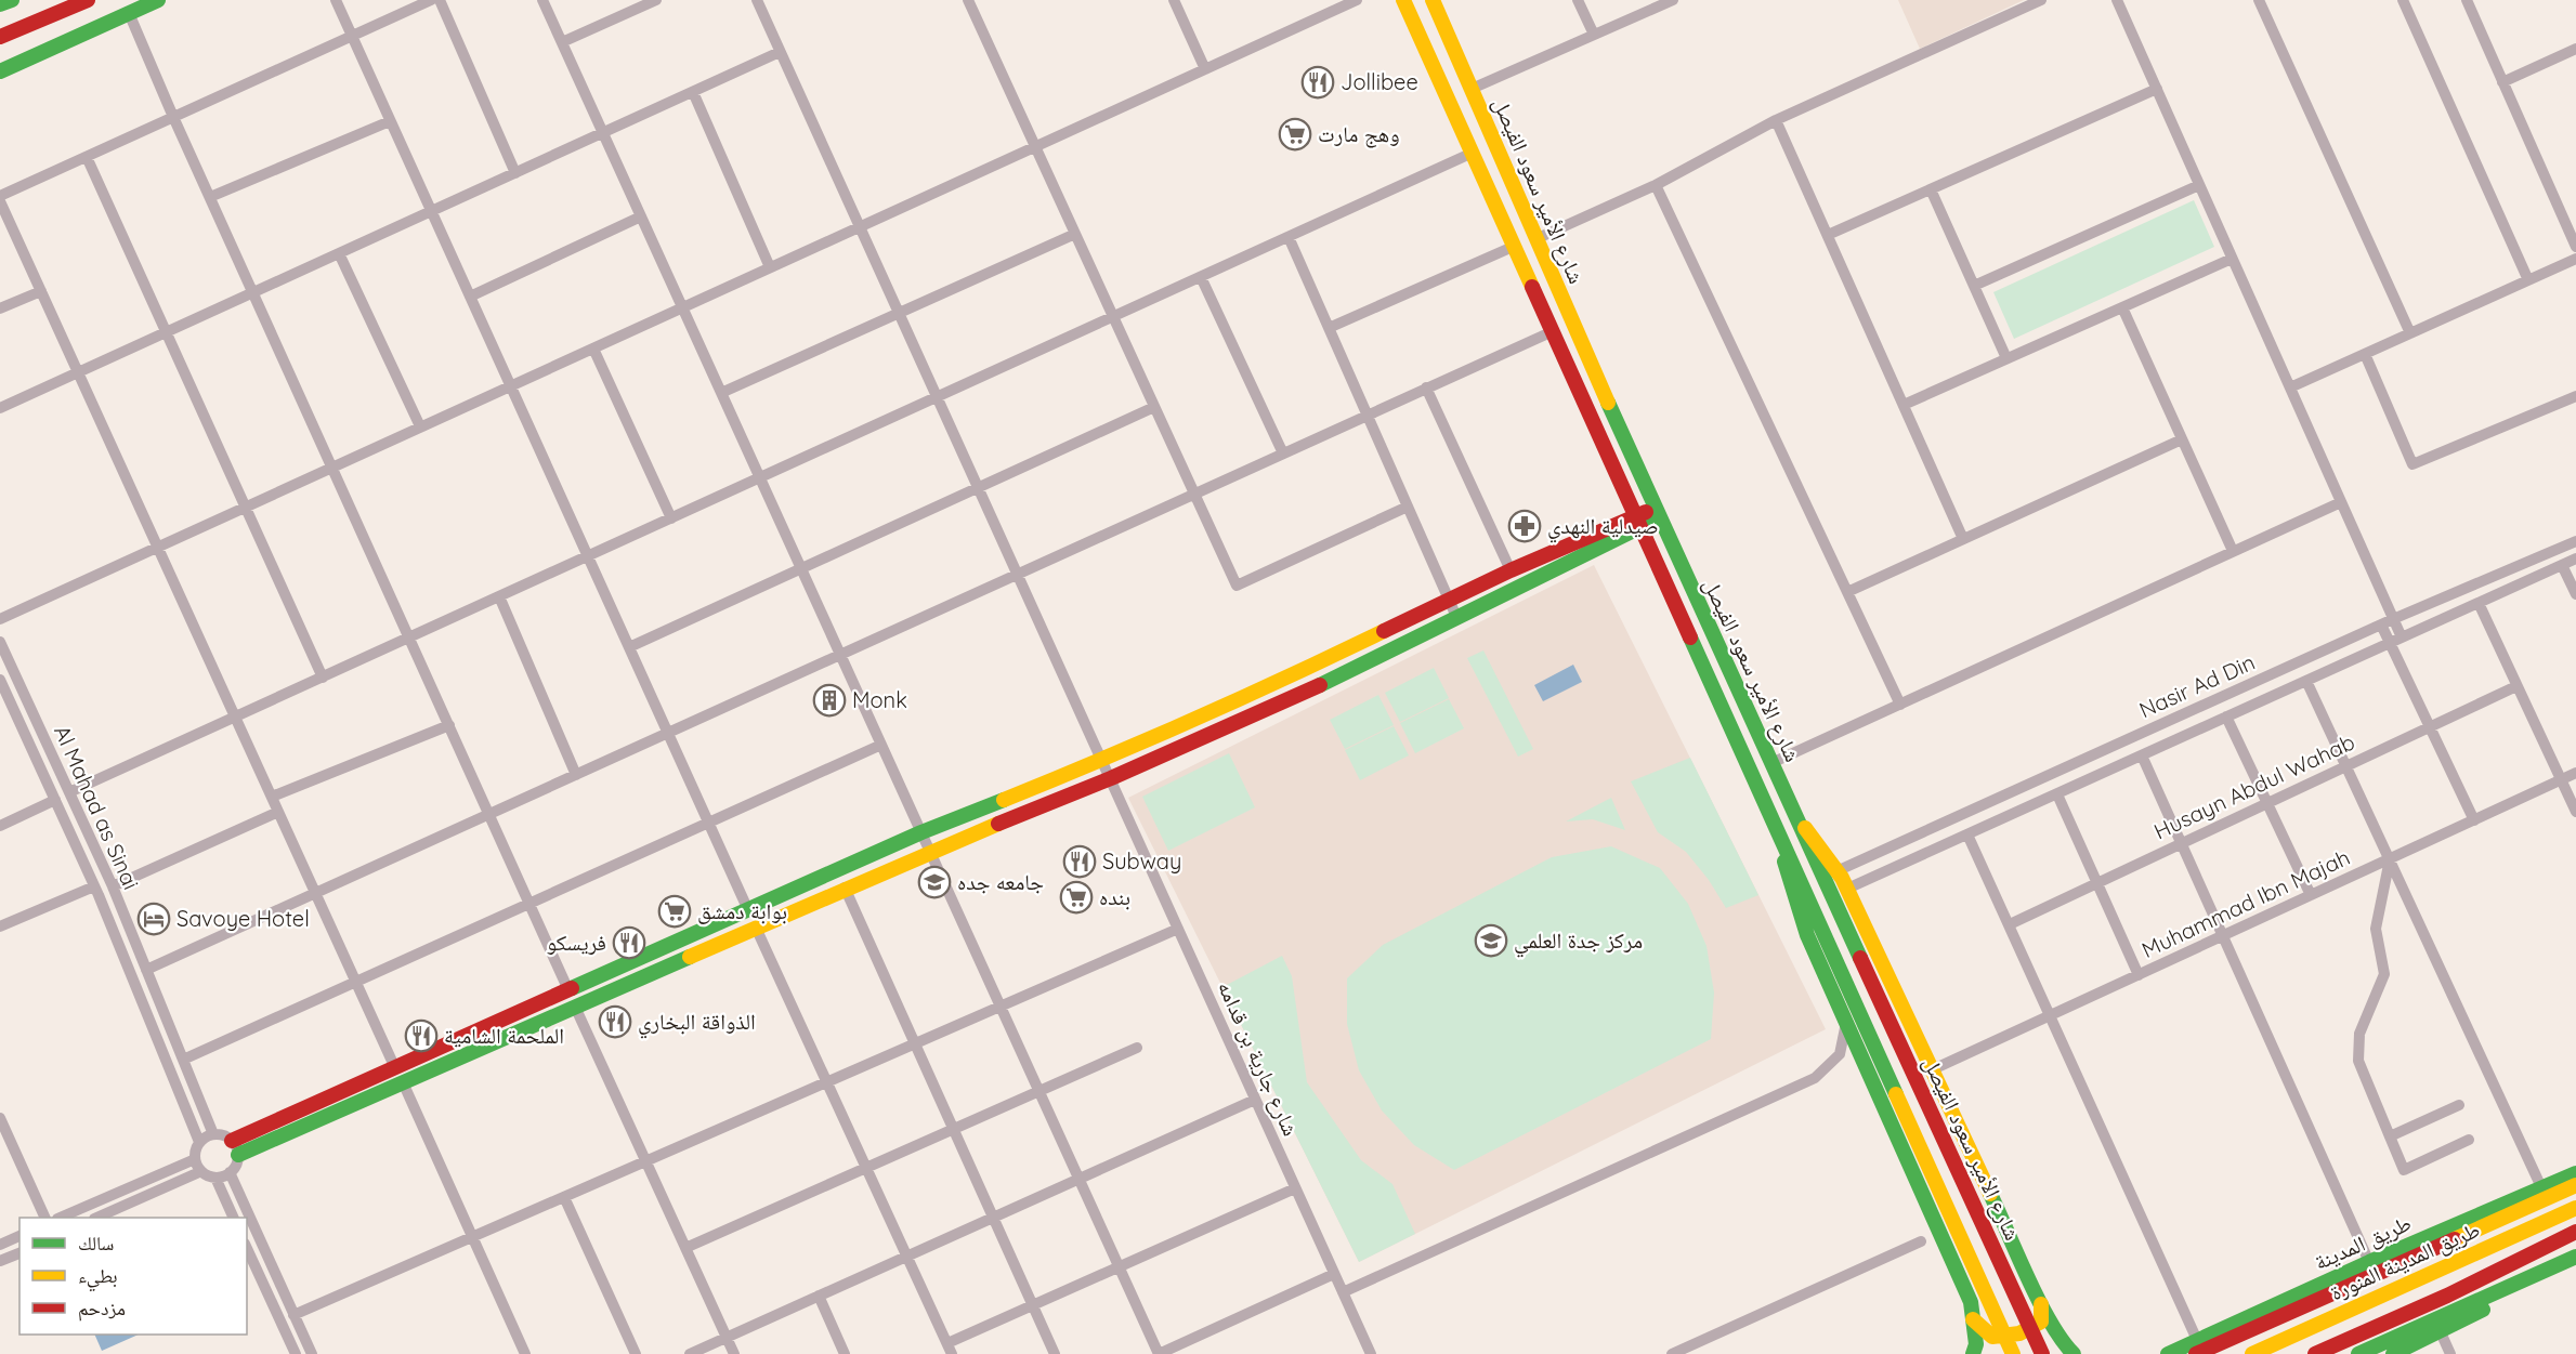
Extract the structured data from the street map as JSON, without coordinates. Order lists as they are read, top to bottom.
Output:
{
  "streets": {
    "main road": ["شارع الأمير سعود الفيصل", "طريق المدينة", "طريق المدينة المنورة"],
    "street": [
      "Nasir Ad Din",
      "Husayn Abdul Wahab",
      "Al Mahad as Sinai",
      "Muhammad Ibn Majah",
      "شارع جارية بن قدامه"
    ]
  },
  "places": {
    "restaurant": [
      "Jollibee",
      "Subway",
      "فريسكو",
      "الذواقة البخاري",
      "الملحمة الشامية"
    ],
    "supermarket": ["وهج مارت", "بنده", "بوابة دمشق"],
    "pharmacy": ["صيدلية النهدي"],
    "building": ["Monk"],
    "school or university": ["جامعه جده", "مركز جدة العلمي"],
    "hotel": ["Savoye Hotel"]
  },
  "legend": ["سالك", "بطيء", "مزدحم"]
}
